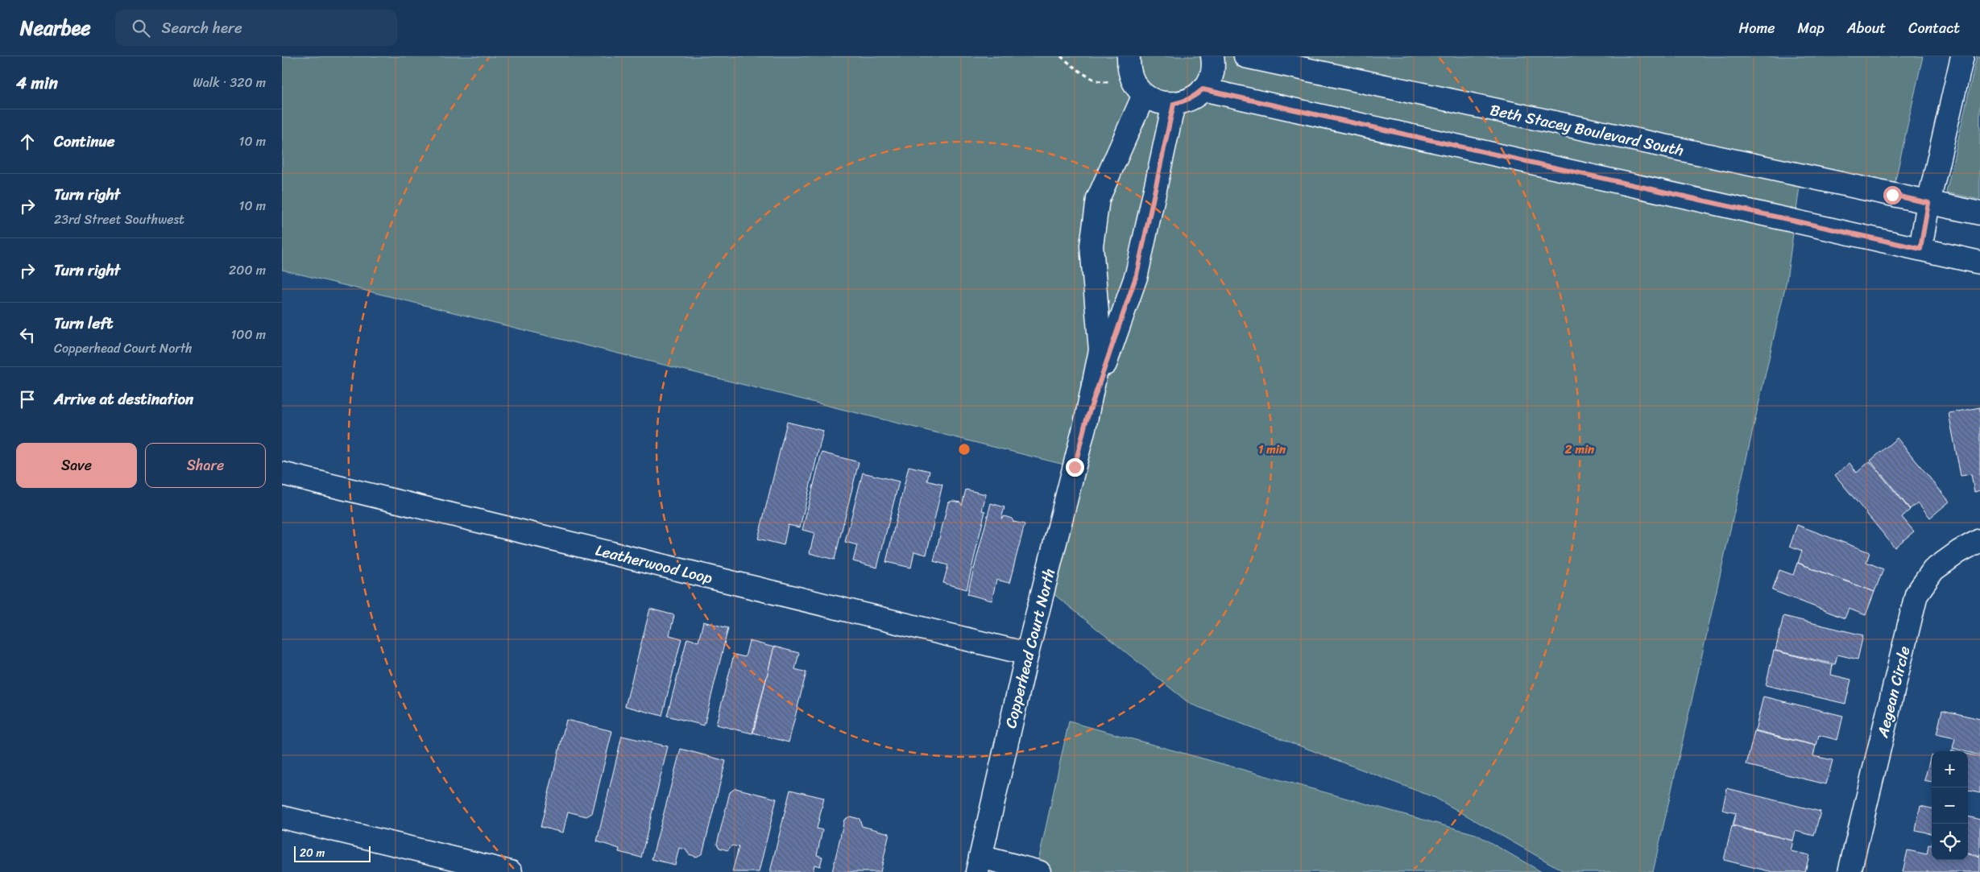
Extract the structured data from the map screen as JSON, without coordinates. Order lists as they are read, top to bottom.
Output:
{
  "streets": {
    "street": [
      "Beth Stacey Boulevard South",
      "Leatherwood Loop",
      "Copperhead Court North",
      "Aegean Circle"
    ]
  },
  "crossings": [
    ["Leatherwood Loop", "Copperhead Court North"]
  ],
  "scale_bar": "20 m",
  "page": {
    "header": "Nearbee",
    "search": "Search here",
    "nav": [
      "Home",
      "Map",
      "About",
      "Contact"
    ],
    "heading": ["4 min", "Walk · 320 m"],
    "list": [
      ["Continue", "10 m"],
      ["Turn right", "23rd Street Southwest", "10 m"],
      ["Turn right", "200 m"],
      ["Turn left", "Copperhead Court North", "100 m"],
      "Arrive at destination"
    ],
    "buttons": ["Save", "Share"],
    "map_buttons": ["+", "−"],
    "scale": "20 m"
  },
  "rings": ["1 min", "2 min"]
}
